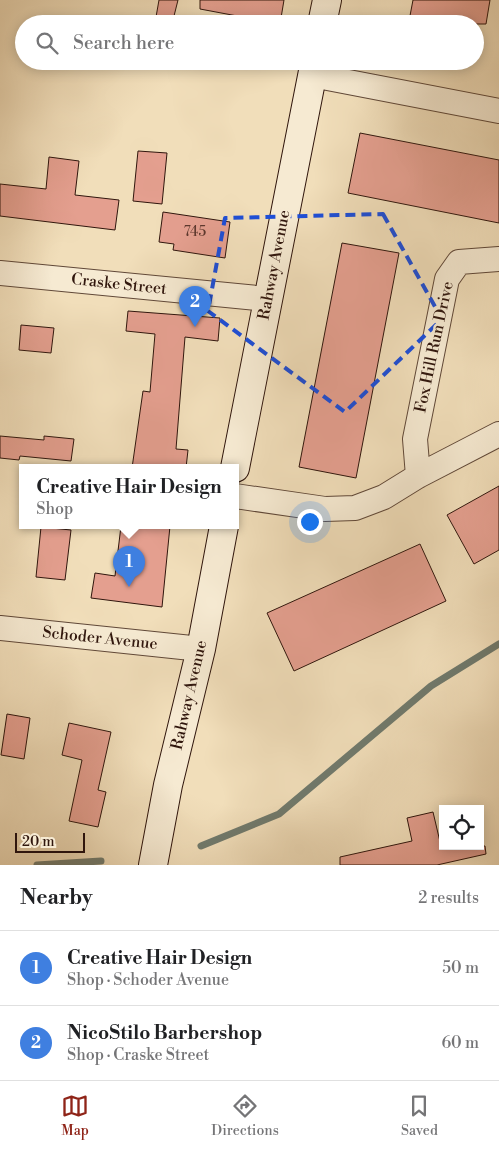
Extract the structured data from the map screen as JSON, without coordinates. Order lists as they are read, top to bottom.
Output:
{
  "streets": {
    "street": [
      "Rahway Avenue",
      "Craske Street",
      "Fox Hill Run Drive",
      "Schoder Avenue"
    ]
  },
  "crossings": [
    ["Rahway Avenue", "Craske Street"],
    ["Rahway Avenue", "Schoder Avenue"]
  ],
  "house_numbers": ["745"],
  "scale_bar": "20 m",
  "page": {
    "search": "Search here",
    "pins": ["2", "1"],
    "popup": ["Creative Hair Design", "Shop"],
    "scale": "20 m",
    "heading": ["Nearby", "2 results"],
    "list": [
      {
        "mark": "1",
        "name": "Creative Hair Design",
        "note": "Shop · Schoder Avenue",
        "value": "50 m"
      },
      {
        "mark": "2",
        "name": "NicoStilo Barbershop",
        "note": "Shop · Craske Street",
        "value": "60 m"
      }
    ],
    "nav": ["Map", "Directions", "Saved"]
  }
}
